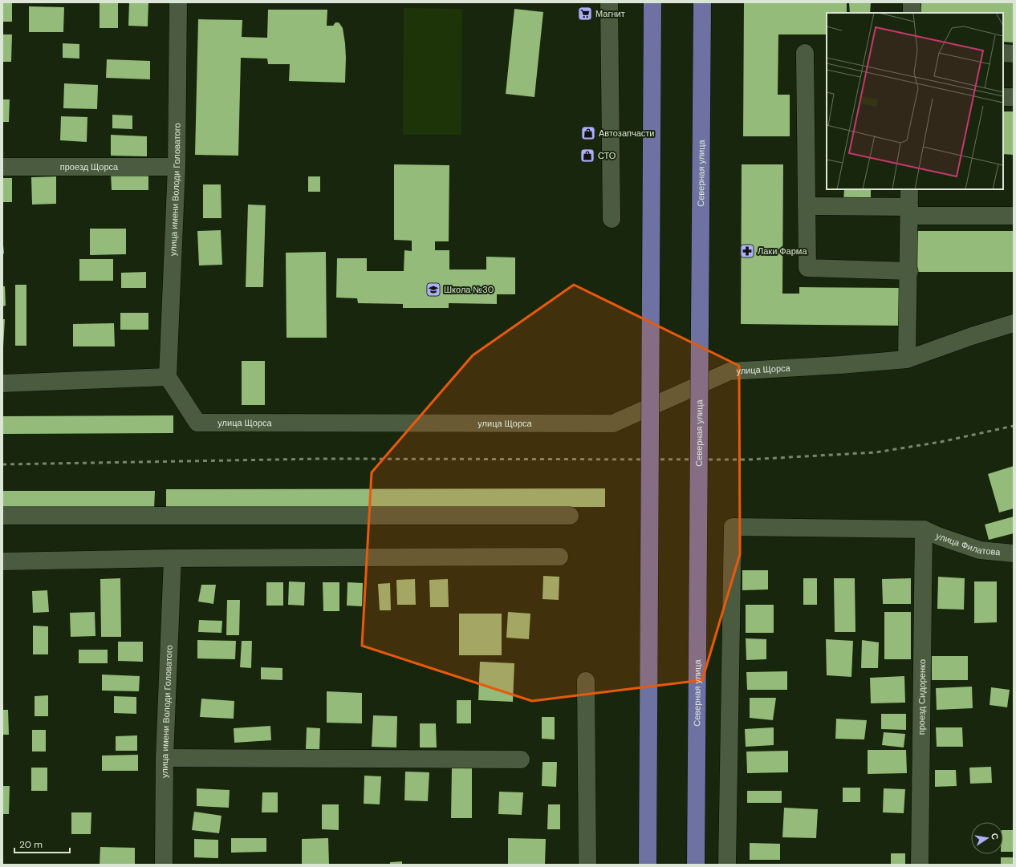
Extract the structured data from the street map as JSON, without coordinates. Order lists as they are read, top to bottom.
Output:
{
  "streets": {
    "main road": ["Северная улица"],
    "street": [
      "проезд Щорса",
      "улица имени Володи Головатого",
      "улица Щорса",
      "улица Филатова",
      "проезд Сидоренко"
    ]
  },
  "crossings": [
    ["проезд Щорса", "улица имени Володи Головатого"],
    ["улица имени Володи Головатого", "улица Щорса"],
    ["улица Филатова", "проезд Сидоренко"]
  ],
  "places": {
    "supermarket": ["Магнит"],
    "shop": ["Автозапчасти", "СТО"],
    "pharmacy": ["Лаки Фарма"],
    "school or university": ["Школа №30"]
  },
  "scale_bar": "20 m",
  "north": "right"
}
